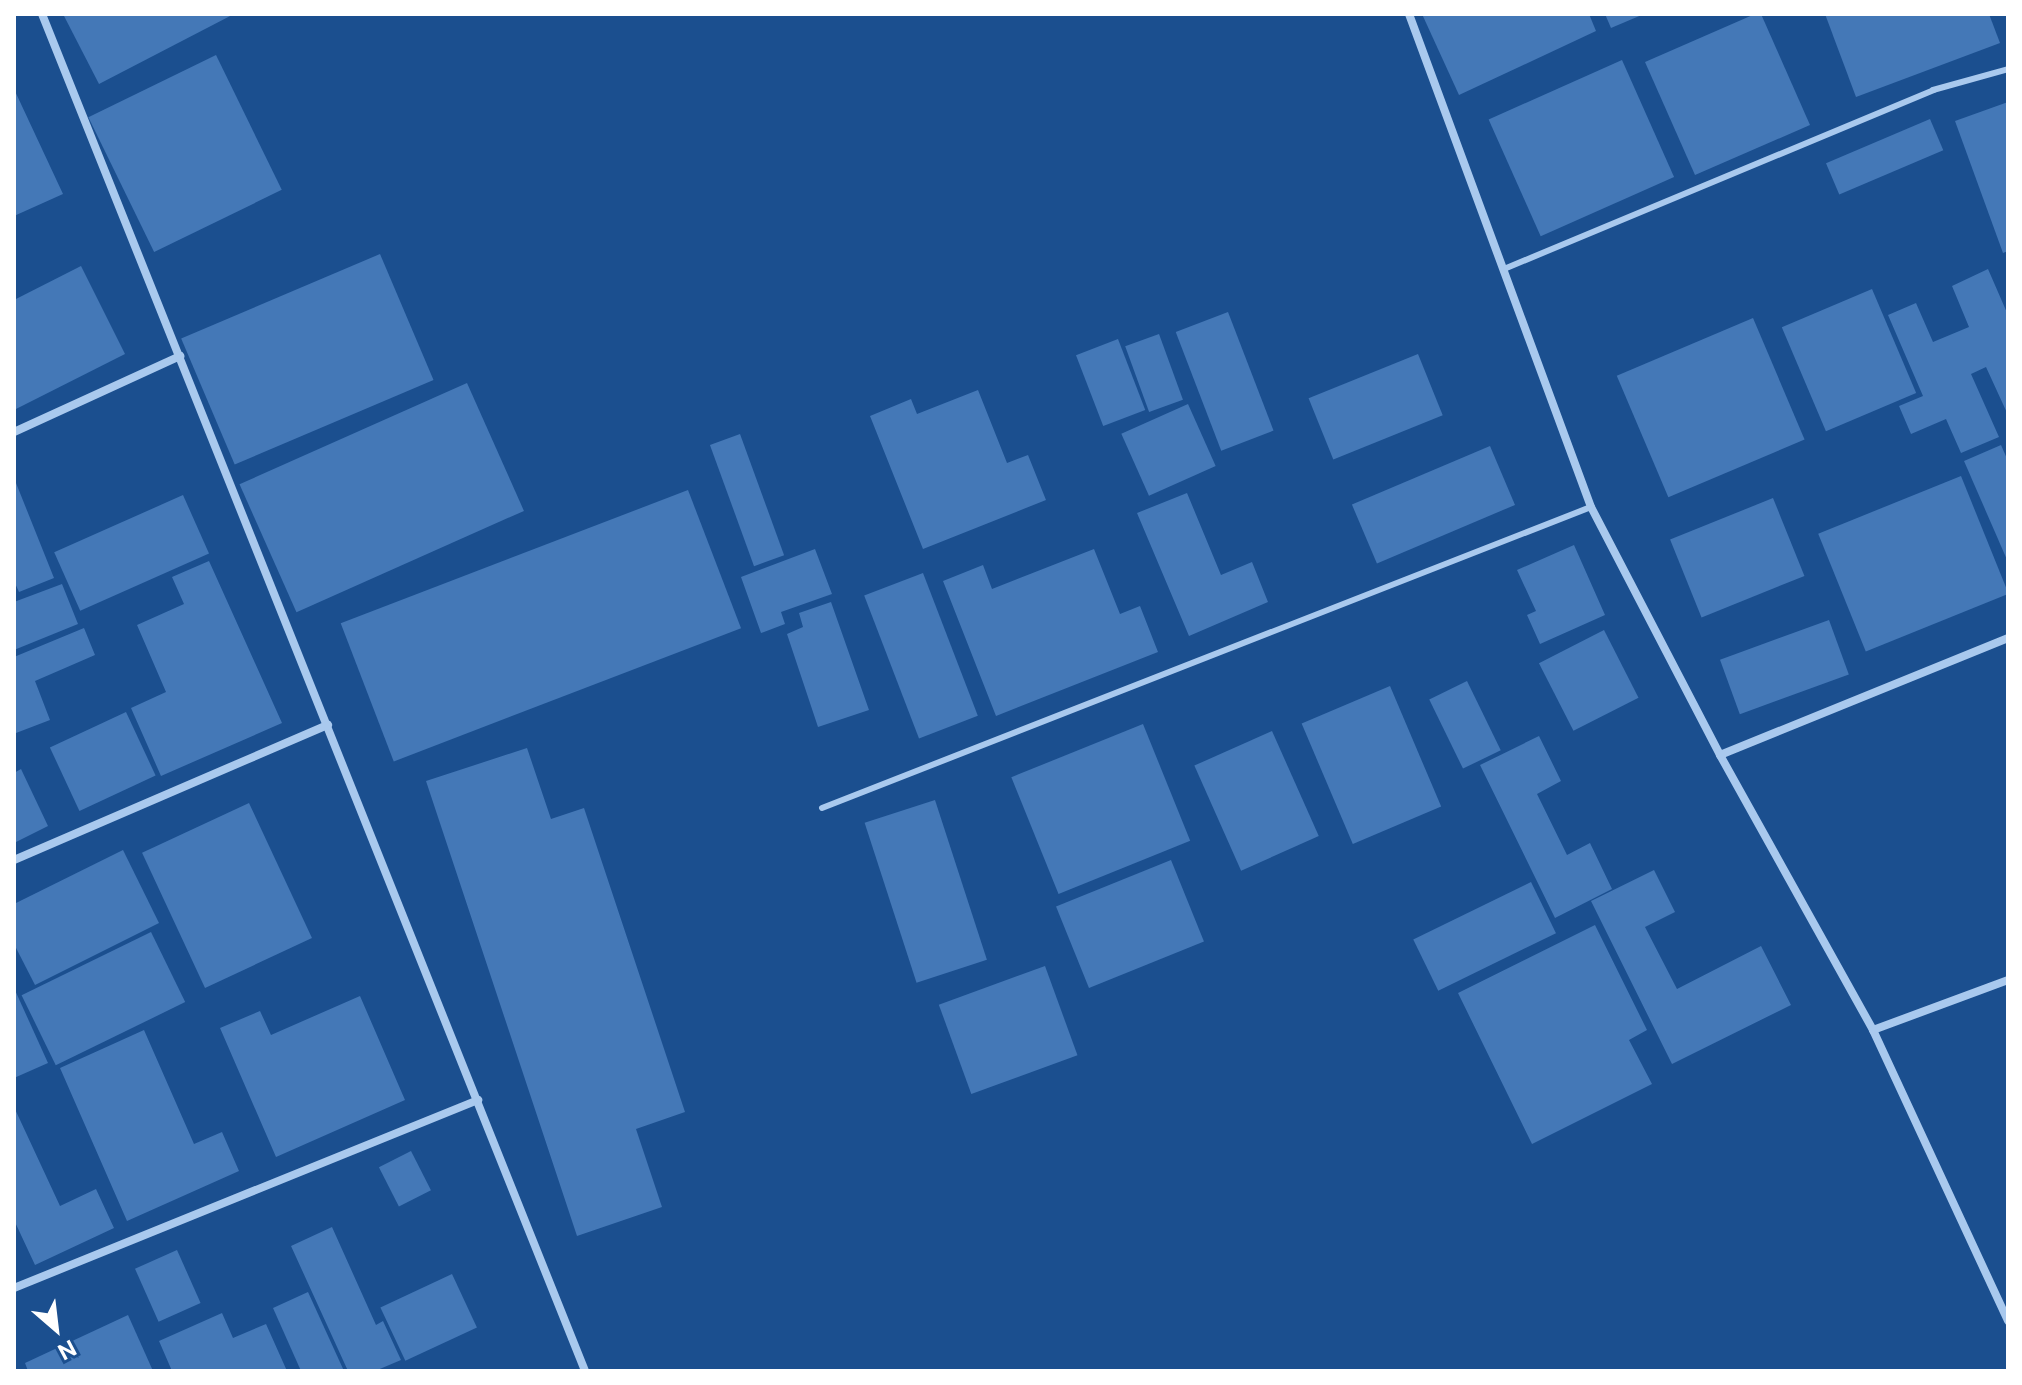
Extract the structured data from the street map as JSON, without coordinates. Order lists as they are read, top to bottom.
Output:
{
  "north": "bottom right"
}
